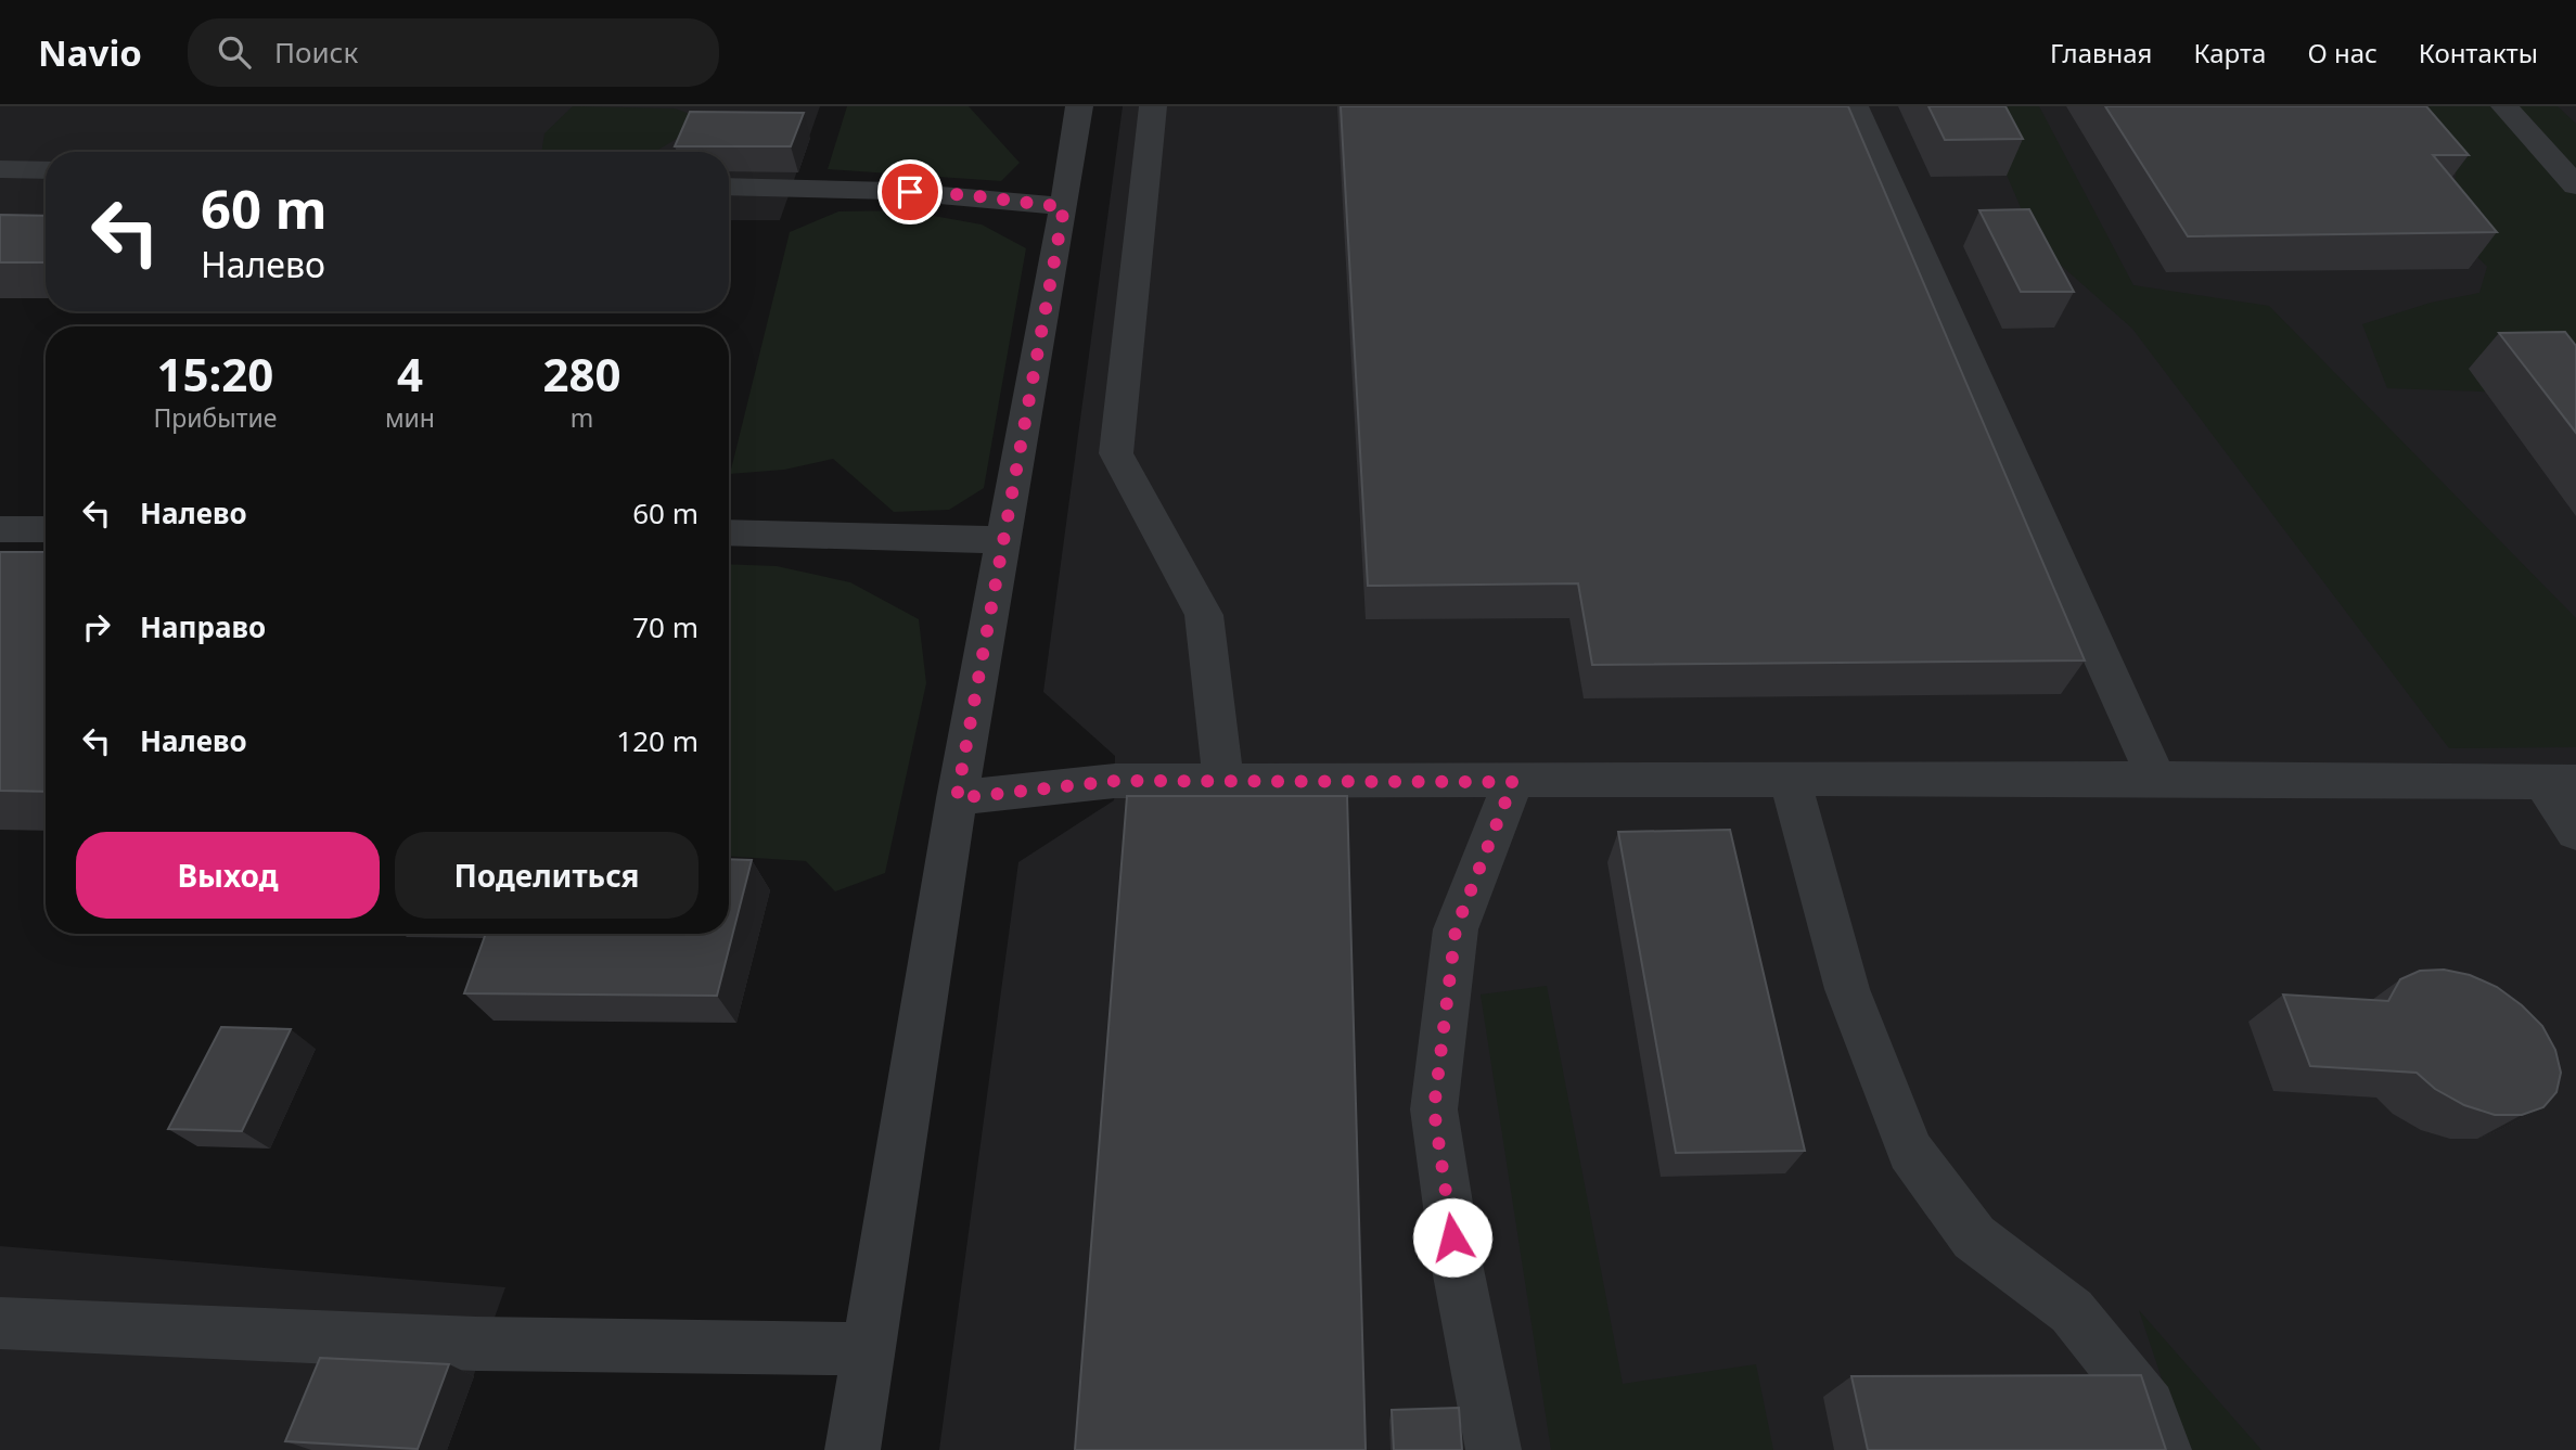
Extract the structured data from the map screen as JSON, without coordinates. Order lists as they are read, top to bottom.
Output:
{
  "page": {
    "header": "Navio",
    "search": "Поиск",
    "nav": [
      "Главная",
      "Карта",
      "О нас",
      "Контакты"
    ],
    "turn": ["60 m", "Налево"],
    "eta": [
      "15:20",
      "Прибытие",
      "4",
      "мин",
      "280",
      "m"
    ],
    "list": [
      {
        "name": "Налево",
        "value": "60 m"
      },
      {
        "name": "Направо",
        "value": "70 m"
      },
      {
        "name": "Налево",
        "value": "120 m"
      }
    ],
    "buttons": ["Выход", "Поделиться"]
  }
}
